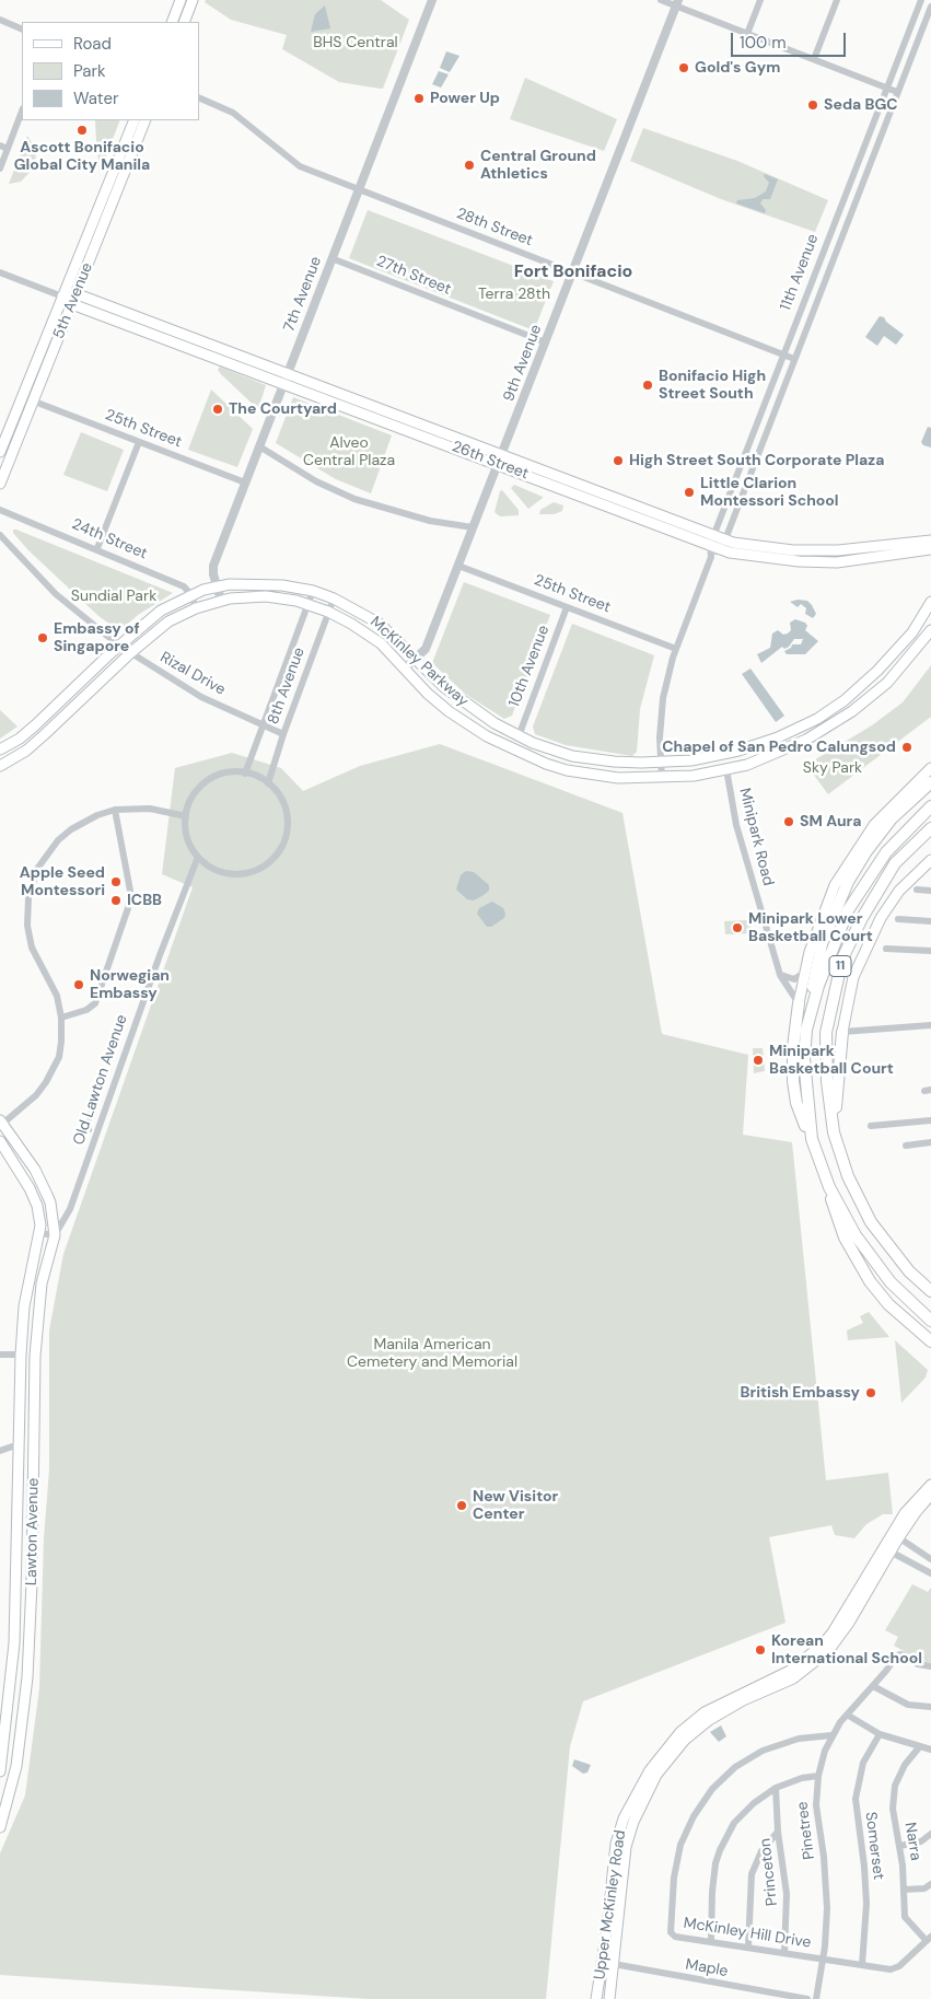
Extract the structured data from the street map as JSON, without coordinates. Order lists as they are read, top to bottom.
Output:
{
  "streets": {
    "main road": [
      "5th Avenue",
      "26th Street",
      "McKinley Parkway",
      "11",
      "Lawton Avenue",
      "Upper McKinley Road"
    ],
    "street": [
      "28th Street",
      "11th Avenue",
      "27th Street",
      "7th Avenue",
      "9th Avenue",
      "25th Street",
      "24th Street",
      "10th Avenue",
      "Rizal Drive",
      "8th Avenue",
      "Minipark Road",
      "Old Lawton Avenue",
      "Pinetree",
      "Narra",
      "Somerset",
      "Princeton",
      "McKinley Hill Drive",
      "Maple"
    ]
  },
  "crossings": [
    ["28th Street", "11th Avenue"],
    ["28th Street", "7th Avenue"],
    ["28th Street", "9th Avenue"],
    ["11th Avenue", "26th Street"],
    ["27th Street", "7th Avenue"],
    ["27th Street", "9th Avenue"],
    ["7th Avenue", "25th Street"],
    ["7th Avenue", "26th Street"],
    ["7th Avenue", "McKinley Parkway"],
    ["5th Avenue", "25th Street"],
    ["5th Avenue", "26th Street"],
    ["9th Avenue", "25th Street"],
    ["9th Avenue", "26th Street"],
    ["9th Avenue", "McKinley Parkway"],
    ["25th Street", "10th Avenue"],
    ["24th Street", "McKinley Parkway"],
    ["McKinley Parkway", "10th Avenue"],
    ["McKinley Parkway", "Rizal Drive"],
    ["McKinley Parkway", "8th Avenue"],
    ["McKinley Parkway", "Minipark Road"],
    ["Rizal Drive", "8th Avenue"],
    ["8th Avenue", "Old Lawton Avenue"],
    ["Old Lawton Avenue", "Lawton Avenue"],
    ["Pinetree", "McKinley Hill Drive"],
    ["Narra", "McKinley Hill Drive"],
    ["Somerset", "McKinley Hill Drive"],
    ["Princeton", "McKinley Hill Drive"],
    ["Upper McKinley Road", "Maple"]
  ],
  "districts": ["Fort Bonifacio"],
  "parks": [
    "BHS Central",
    "Terra 28th",
    "Alveo Central Plaza",
    "Sundial Park",
    "Sky Park",
    "Manila American Cemetery and Memorial"
  ],
  "places": [
    "Gold's Gym",
    "Power Up",
    "Seda BGC",
    "Ascott Bonifacio Global City Manila",
    "Central Ground Athletics",
    "Bonifacio High Street South",
    "The Courtyard",
    "High Street South Corporate Plaza",
    "Little Clarion Montessori School",
    "Embassy of Singapore",
    "Chapel of San Pedro Calungsod",
    "SM Aura",
    "Apple Seed Montessori",
    "ICBB",
    "Minipark Lower Basketball Court",
    "Norwegian Embassy",
    "Minipark Basketball Court",
    "British Embassy",
    "New Visitor Center",
    "Korean International School"
  ],
  "legend": ["Road", "Park", "Water"],
  "scale_bar": "100 m"
}
